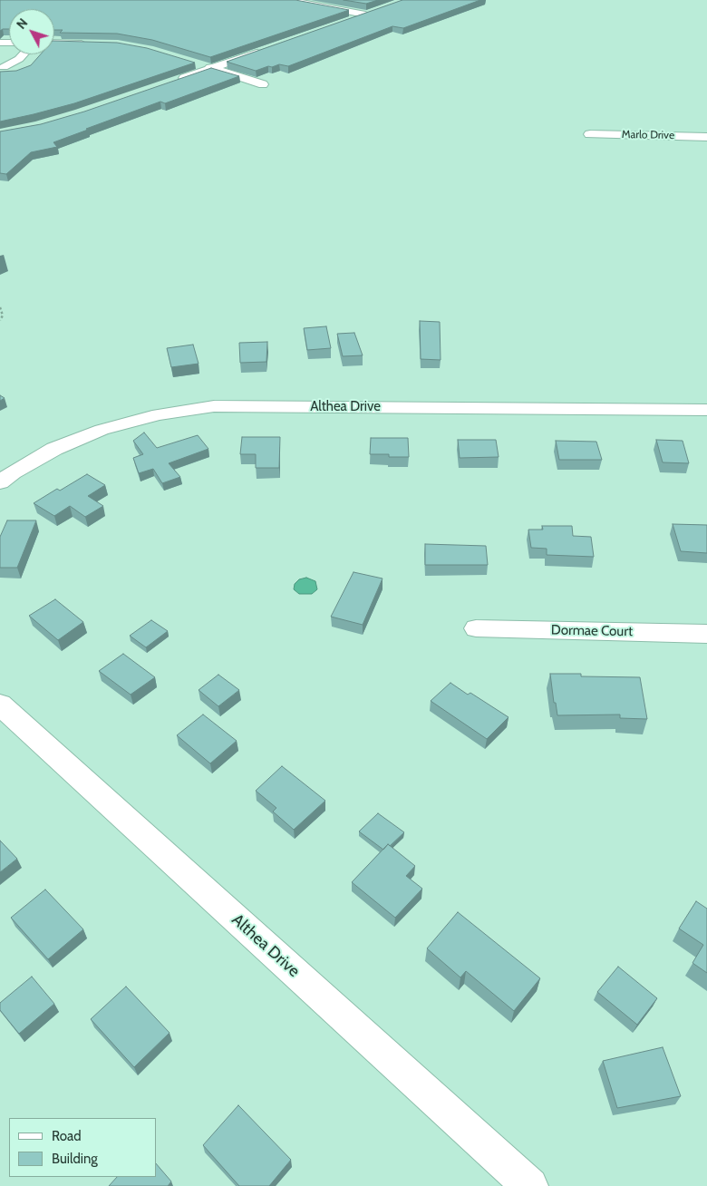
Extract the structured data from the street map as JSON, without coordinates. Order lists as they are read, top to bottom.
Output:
{
  "streets": {
    "street": ["Marlo Drive", "Althea Drive", "Dormae Court"]
  },
  "legend": ["Road", "Building"],
  "north": "top left"
}
